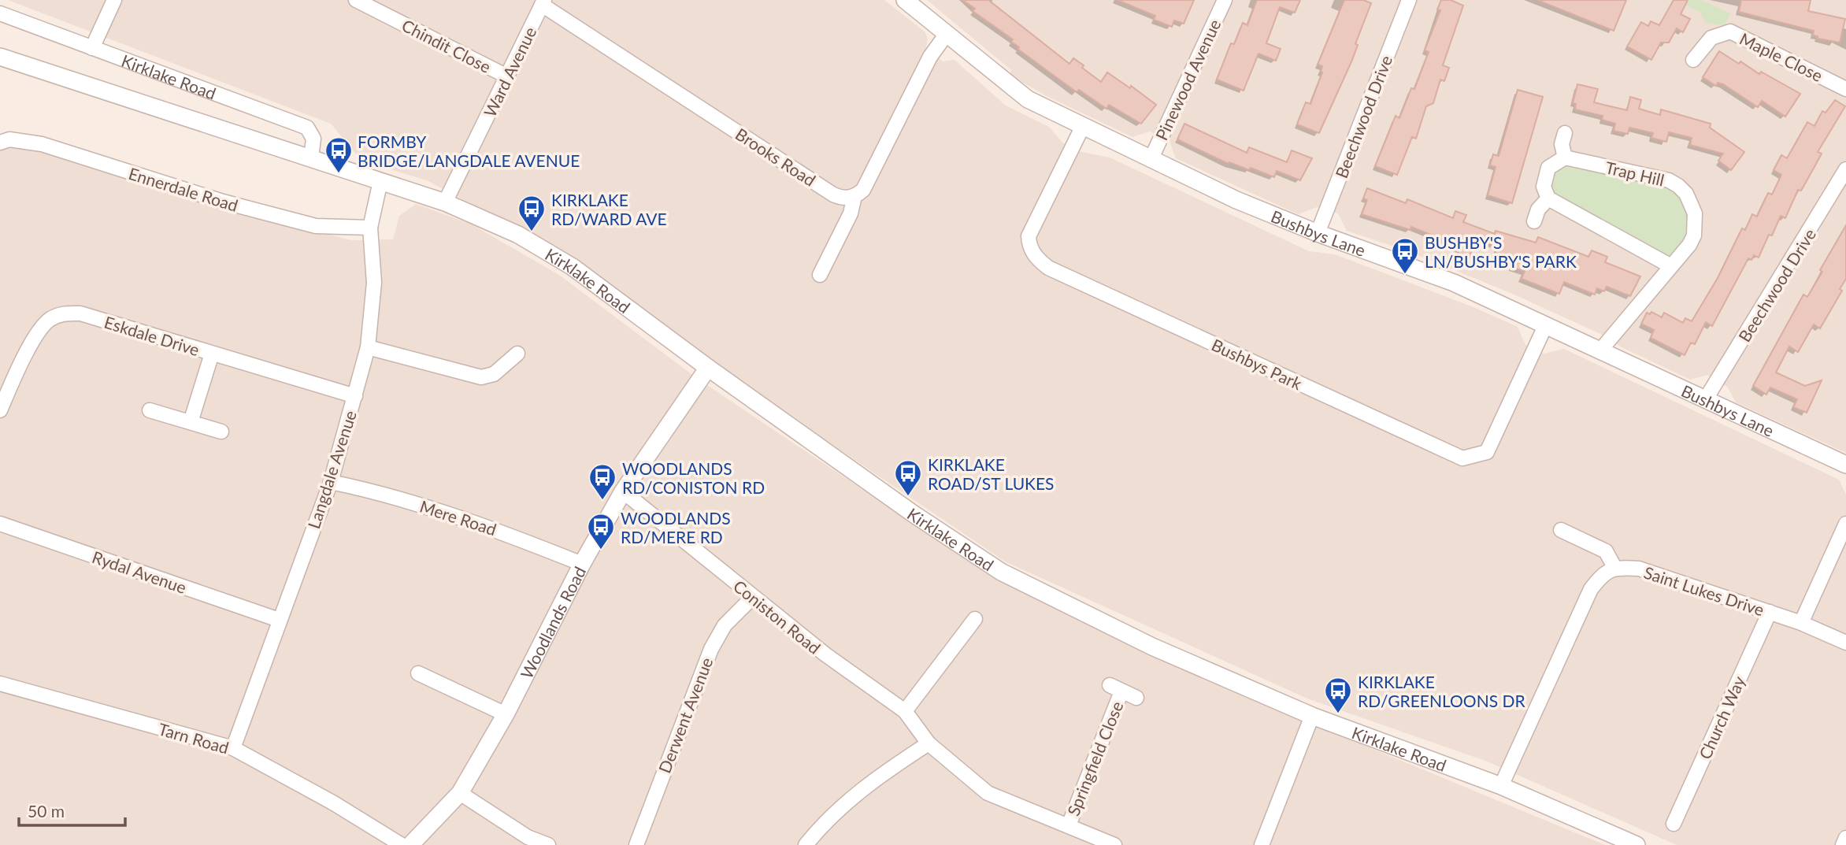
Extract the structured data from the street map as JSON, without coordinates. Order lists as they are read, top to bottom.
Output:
{
  "streets": {
    "street": [
      "Chindit Close",
      "Maple Close",
      "Ward Avenue",
      "Kirklake Road",
      "Pinewood Avenue",
      "Beechwood Drive",
      "Brooks Road",
      "Trap Hill",
      "Ennerdale Road",
      "Bushbys Lane",
      "Eskdale Drive",
      "Bushbys Park",
      "Langdale Avenue",
      "Mere Road",
      "Rydal Avenue",
      "Saint Lukes Drive",
      "Coniston Road",
      "Woodlands Road",
      "Derwent Avenue",
      "Church Way",
      "Tarn Road",
      "Springfield Close"
    ]
  },
  "crossings": [
    ["Chindit Close", "Ward Avenue"],
    ["Ward Avenue", "Kirklake Road"],
    ["Ward Avenue", "Brooks Road"],
    ["Kirklake Road", "Langdale Avenue"],
    ["Kirklake Road", "Woodlands Road"],
    ["Pinewood Avenue", "Bushbys Lane"],
    ["Beechwood Drive", "Bushbys Lane"],
    ["Trap Hill", "Bushbys Lane"],
    ["Ennerdale Road", "Langdale Avenue"],
    ["Bushbys Lane", "Bushbys Park"],
    ["Eskdale Drive", "Langdale Avenue"],
    ["Langdale Avenue", "Mere Road"],
    ["Langdale Avenue", "Rydal Avenue"],
    ["Langdale Avenue", "Tarn Road"],
    ["Mere Road", "Woodlands Road"],
    ["Saint Lukes Drive", "Church Way"],
    ["Coniston Road", "Woodlands Road"],
    ["Coniston Road", "Derwent Avenue"],
    ["Coniston Road", "Springfield Close"]
  ],
  "places": {
    "bus stop": [
      "FORMBY BRIDGE/LANGDALE AVENUE",
      "KIRKLAKE RD/WARD AVE",
      "BUSHBY'S LN/BUSHBY'S PARK",
      "KIRKLAKE ROAD/ST LUKES",
      "WOODLANDS RD/CONISTON RD",
      "WOODLANDS RD/MERE RD",
      "KIRKLAKE RD/GREENLOONS DR"
    ]
  },
  "scale_bar": "50 m"
}
